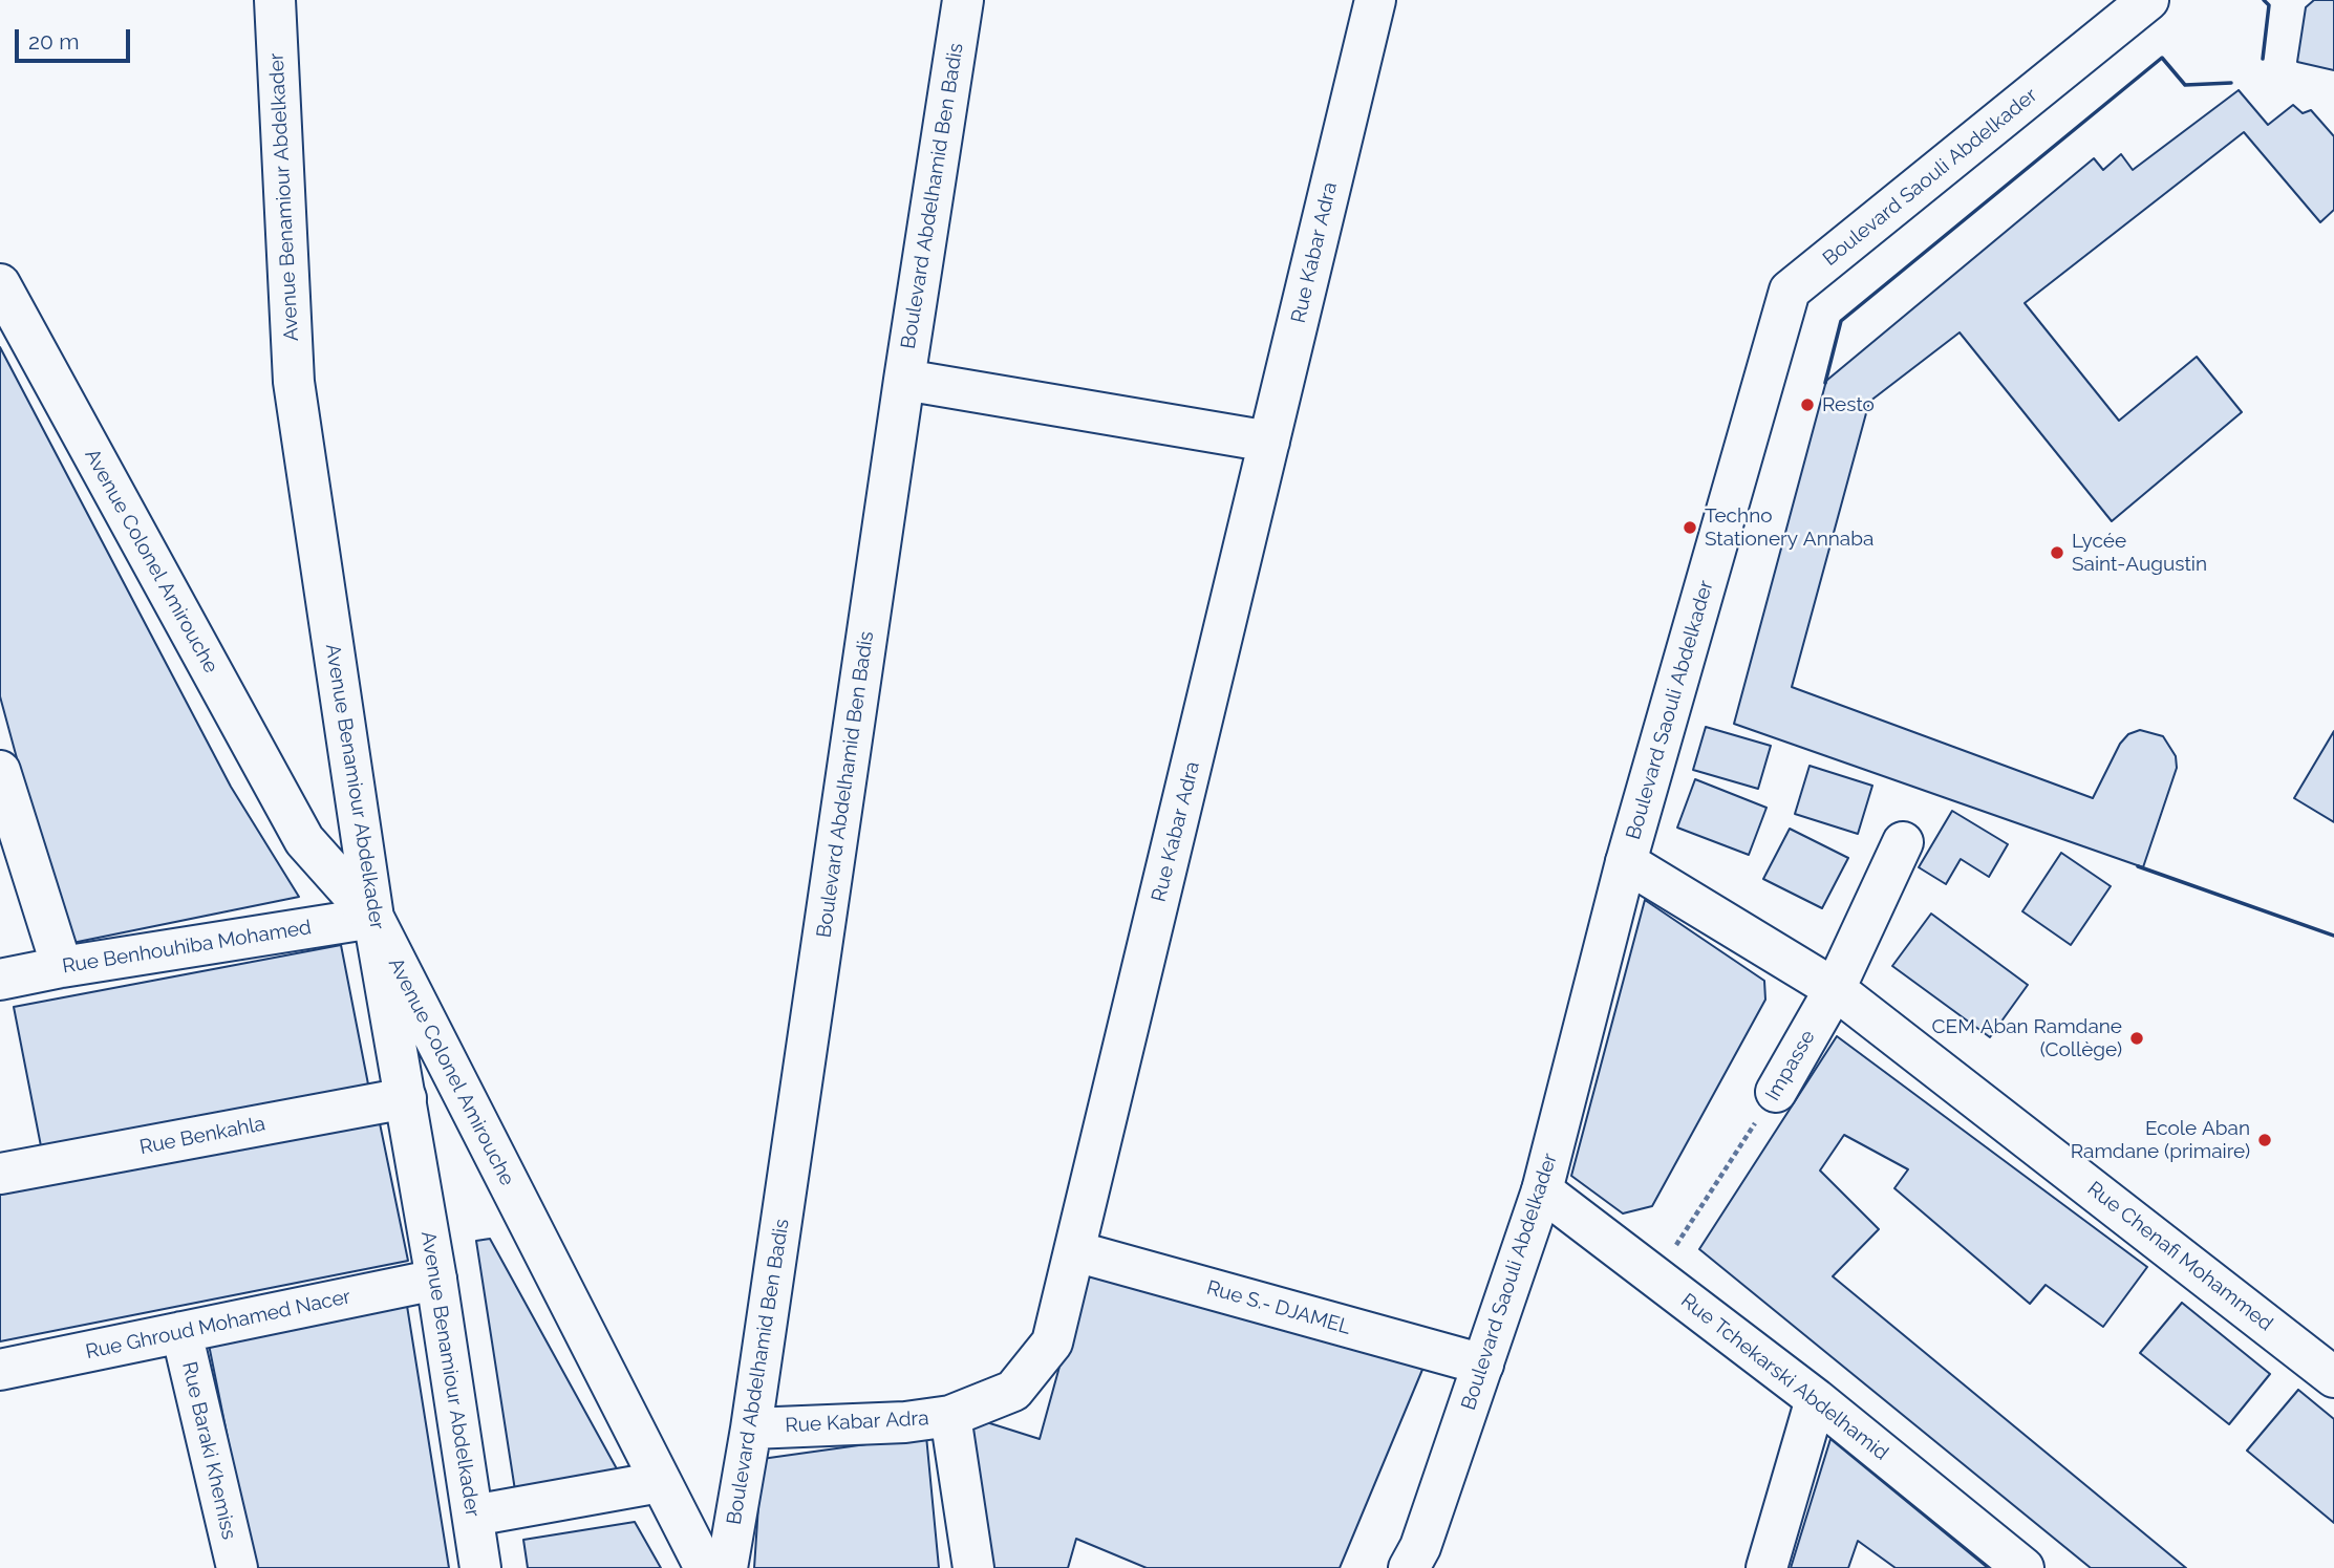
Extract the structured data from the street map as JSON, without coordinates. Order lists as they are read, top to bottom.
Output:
{
  "streets": {
    "street": [
      "Boulevard Saouli Abdelkader",
      "Boulevard Abdelhamid Ben Badis",
      "Avenue Benamiour Abdelkader",
      "Rue Kabar Adra",
      "Avenue Colonel Amirouche",
      "Rue Benhouhiba Mohamed",
      "Impasse",
      "Rue Benkahla",
      "Rue Chenafi Mohammed",
      "Rue S.- DJAMEL",
      "Rue Ghroud Mohamed Nacer",
      "Rue Tchekarski Abdelhamid",
      "Rue Baraki Khemiss"
    ]
  },
  "crossings": [
    ["Boulevard Saouli Abdelkader", "Rue Chenafi Mohammed"],
    ["Boulevard Saouli Abdelkader", "Rue S.- DJAMEL"],
    ["Boulevard Saouli Abdelkader", "Rue Tchekarski Abdelhamid"],
    ["Boulevard Abdelhamid Ben Badis", "Rue Kabar Adra"],
    ["Avenue Benamiour Abdelkader", "Avenue Colonel Amirouche"],
    ["Avenue Benamiour Abdelkader", "Rue Benhouhiba Mohamed"],
    ["Avenue Benamiour Abdelkader", "Rue Benkahla"],
    ["Avenue Benamiour Abdelkader", "Rue Ghroud Mohamed Nacer"],
    ["Rue Kabar Adra", "Rue S.- DJAMEL"],
    ["Avenue Colonel Amirouche", "Rue Benhouhiba Mohamed"],
    ["Impasse", "Rue Chenafi Mohammed"],
    ["Impasse", "Rue Tchekarski Abdelhamid"],
    ["Rue Ghroud Mohamed Nacer", "Rue Baraki Khemiss"]
  ],
  "places": [
    "Resto",
    "Techno Stationery Annaba",
    "Lycée Saint-Augustin",
    "CEM Aban Ramdane (Collège)",
    "Ecole Aban Ramdane (primaire)"
  ],
  "scale_bar": "20 m"
}
